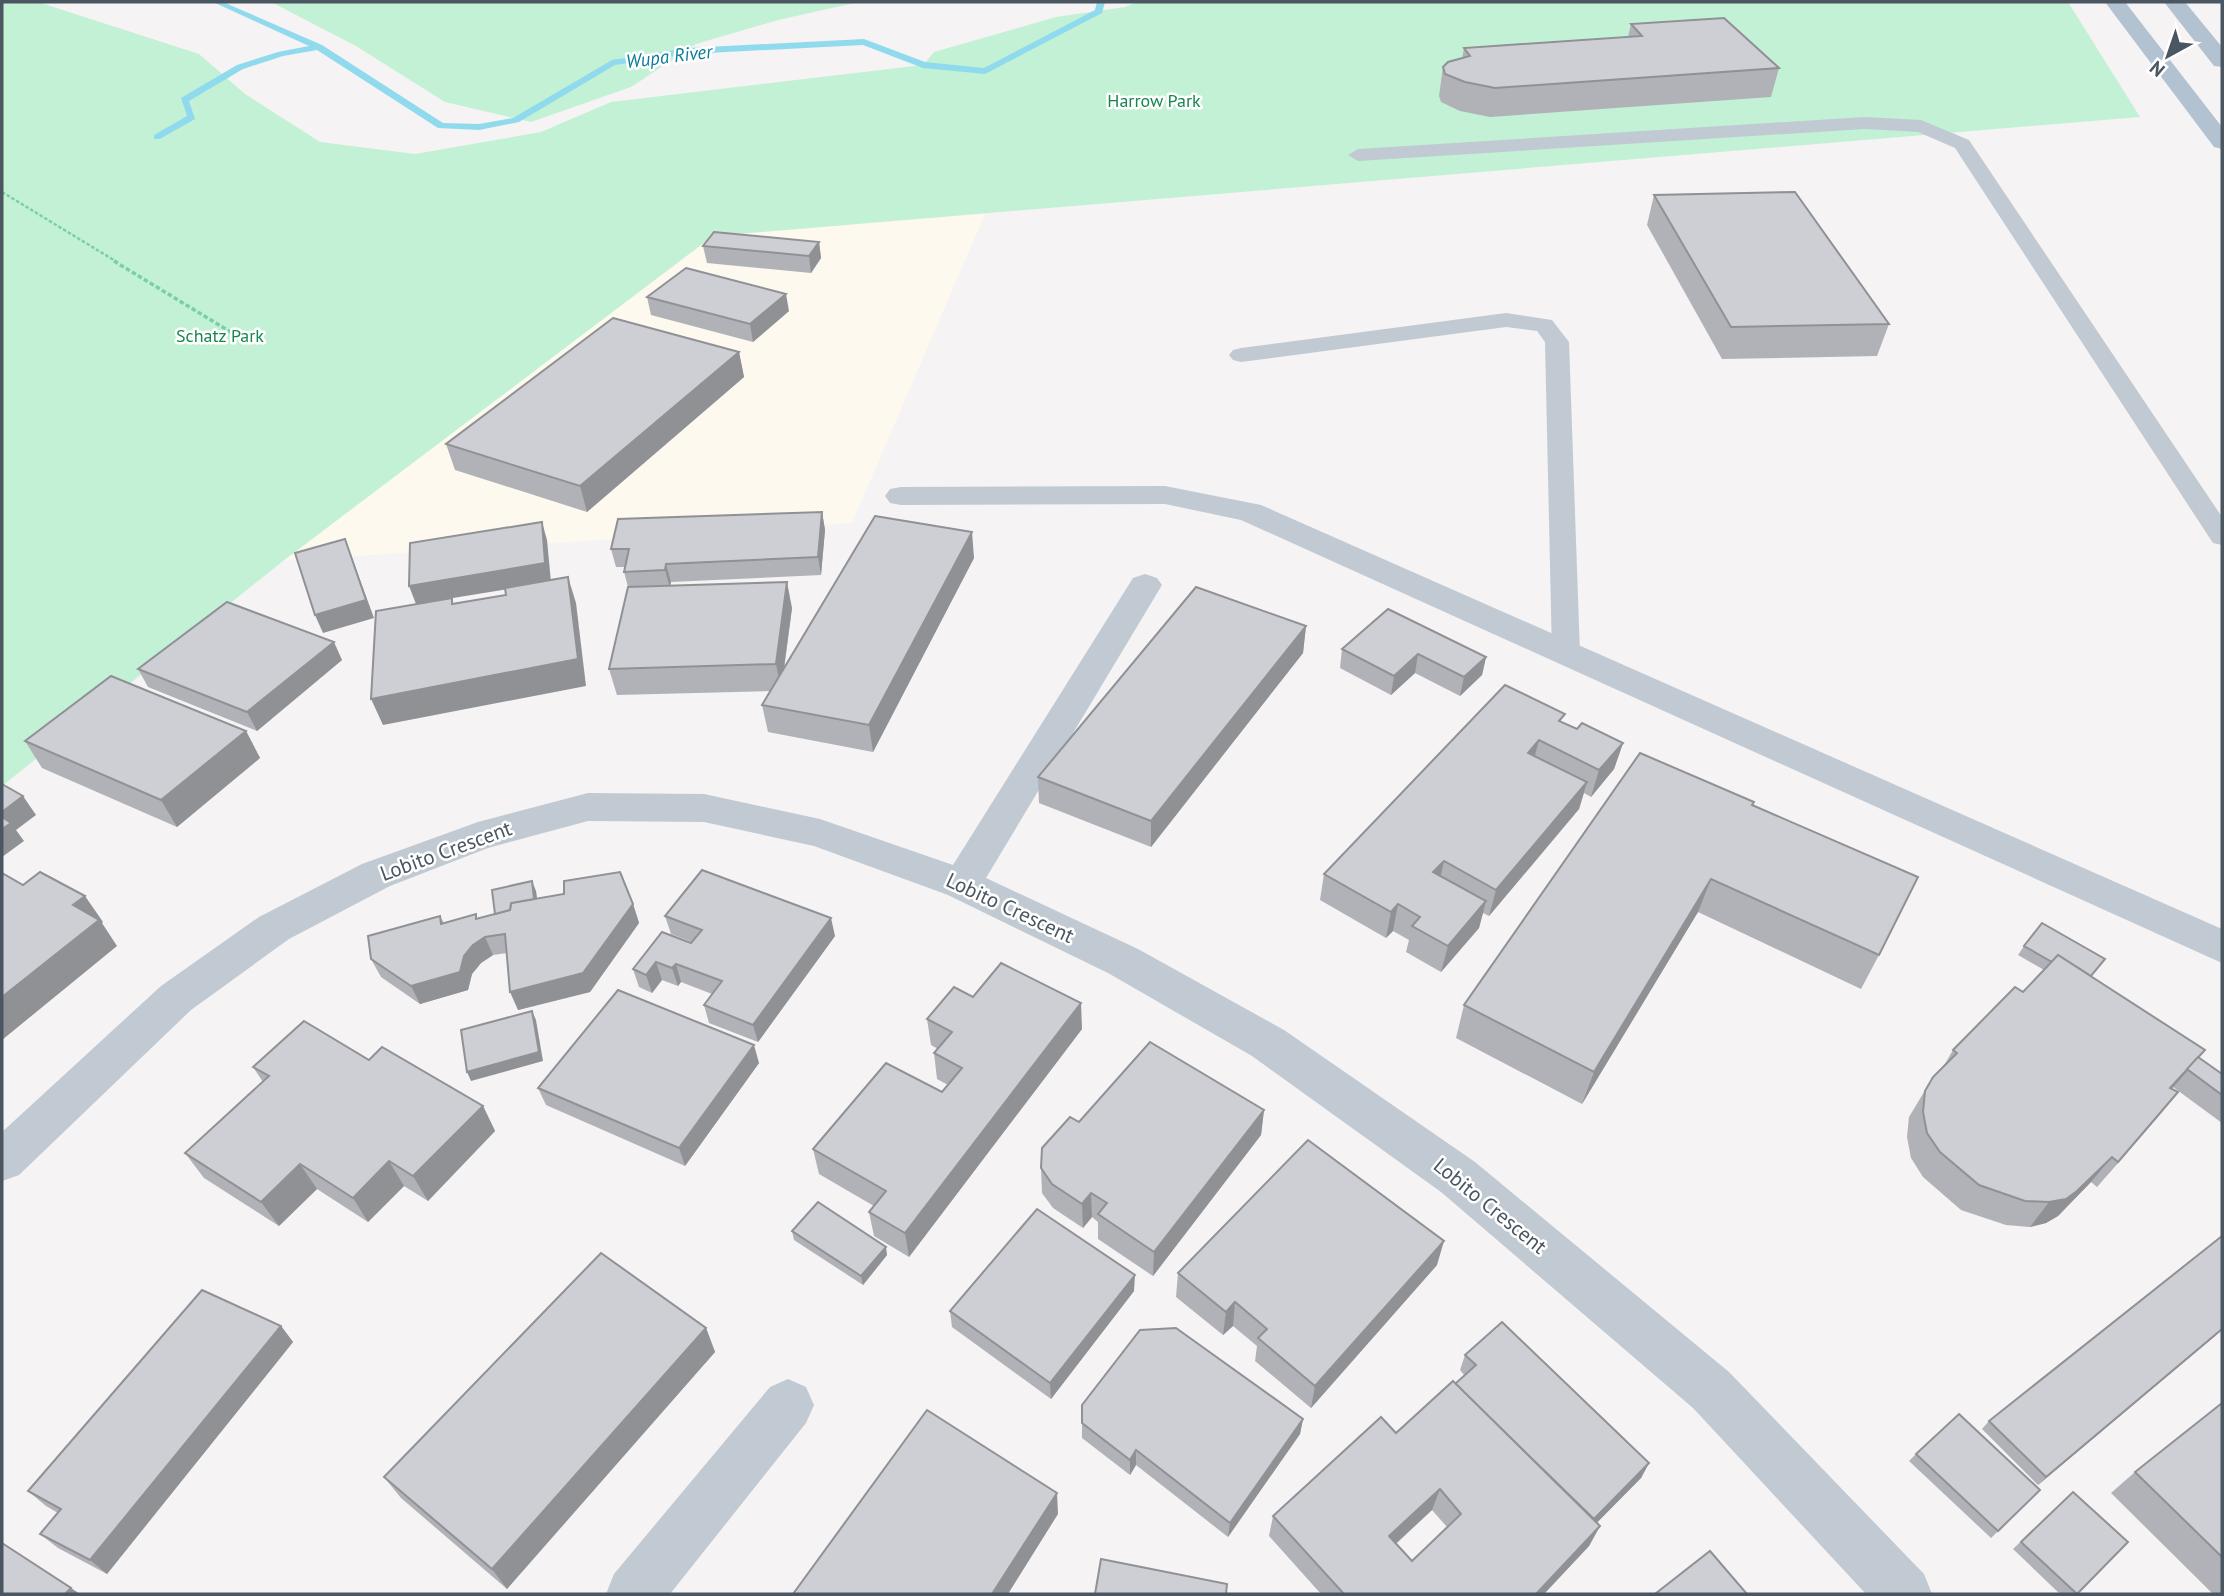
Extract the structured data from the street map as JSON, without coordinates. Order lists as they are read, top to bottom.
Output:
{
  "streets": {
    "street": ["Lobito Crescent"]
  },
  "water": ["Wupa River"],
  "parks": ["Harrow Park", "Schatz Park"],
  "north": "bottom left"
}
